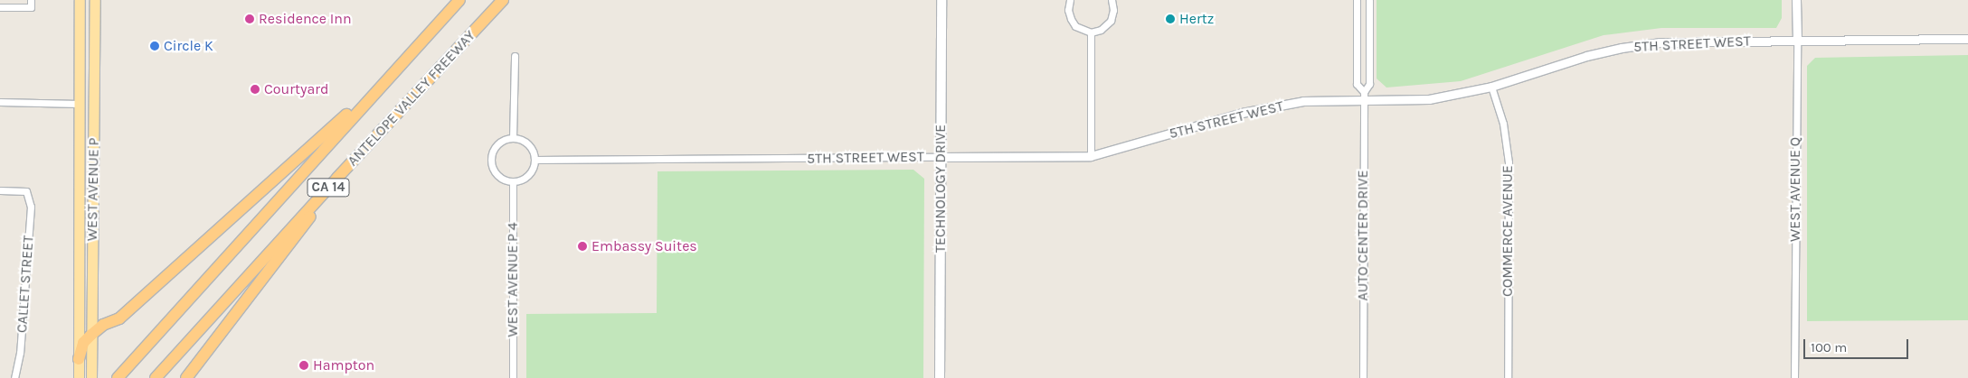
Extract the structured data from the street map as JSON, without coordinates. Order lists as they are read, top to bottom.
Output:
{
  "streets": {
    "highway": ["ANTELOPE VALLEY FREEWAY", "CA 14"],
    "main road": ["TECHNOLOGY DRIVE", "WEST AVENUE P"],
    "street": [
      "5TH STREET WEST",
      "WEST AVENUE Q",
      "COMMERCE AVENUE",
      "AUTO CENTER DRIVE",
      "WEST AVENUE P 4",
      "CALLET STREET"
    ]
  },
  "crossings": [
    ["5TH STREET WEST", "TECHNOLOGY DRIVE"],
    ["5TH STREET WEST", "WEST AVENUE Q"],
    ["5TH STREET WEST", "COMMERCE AVENUE"],
    ["5TH STREET WEST", "AUTO CENTER DRIVE"],
    ["5TH STREET WEST", "WEST AVENUE P 4"]
  ],
  "places": [
    "Residence Inn",
    "Hertz",
    "Circle K",
    "Courtyard",
    "Embassy Suites",
    "Hampton"
  ],
  "scale_bar": "100 m"
}
